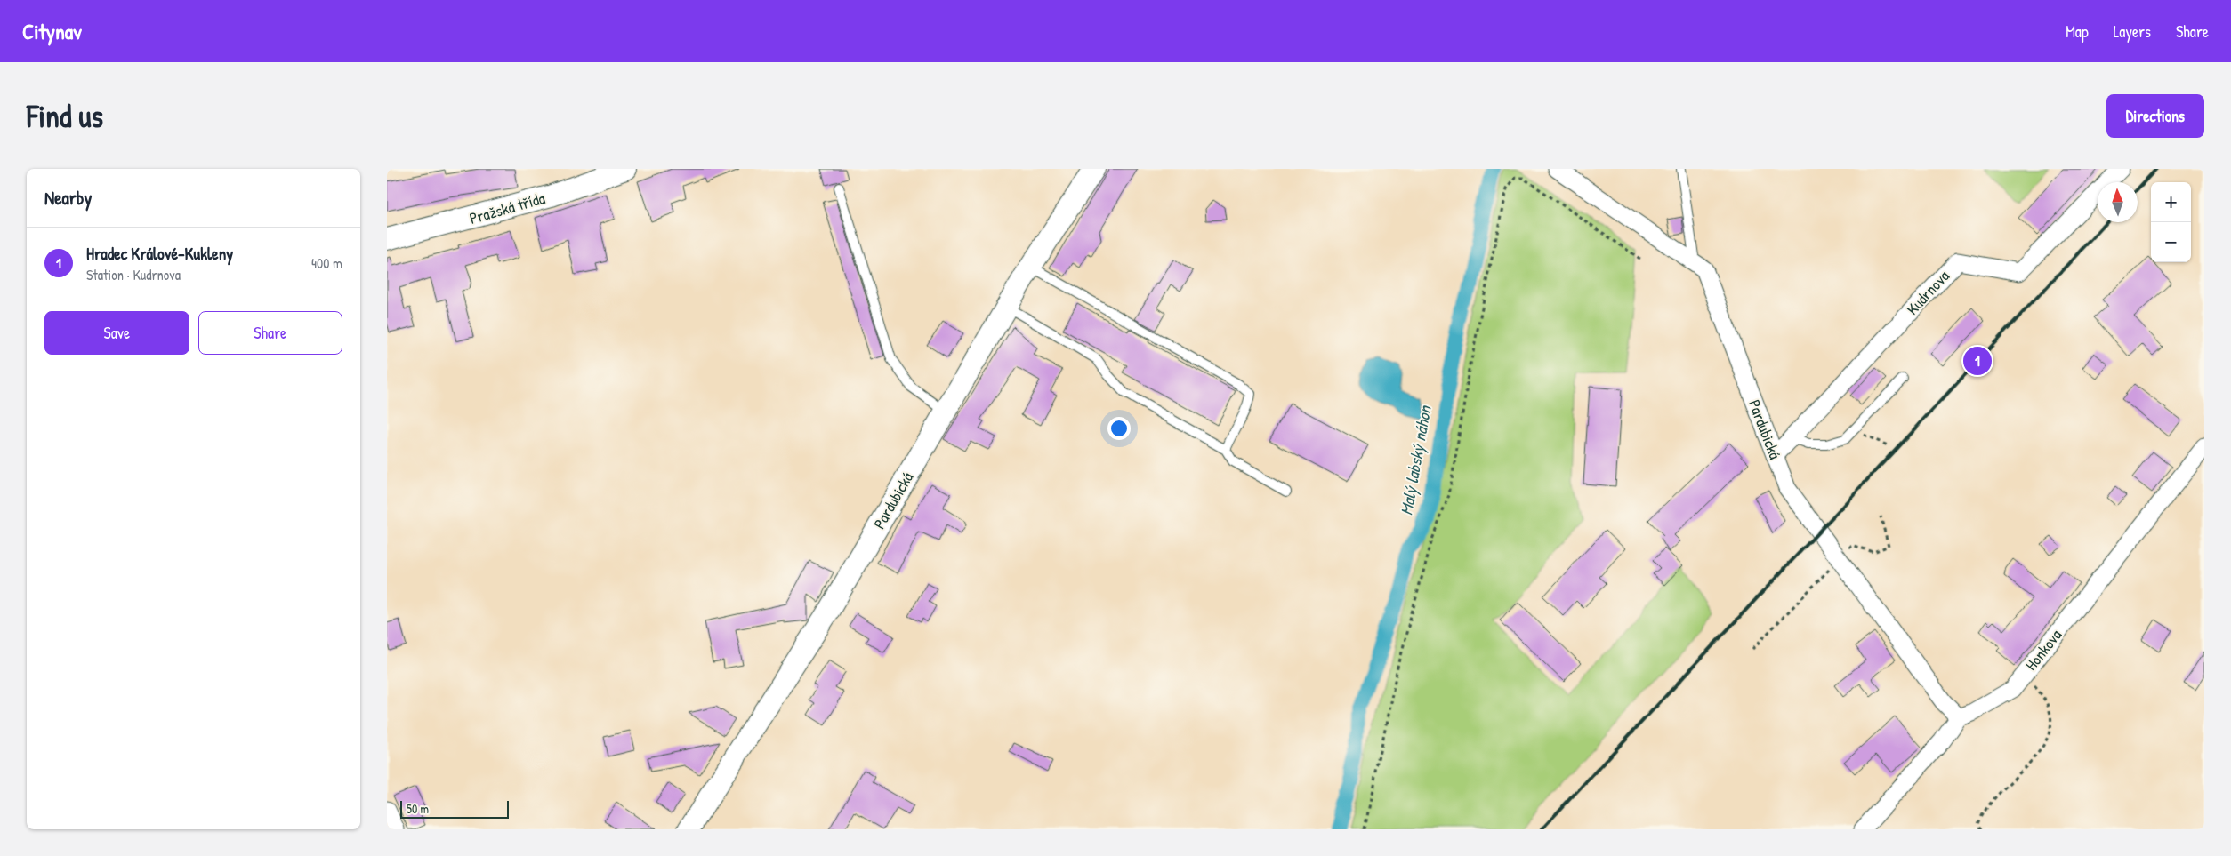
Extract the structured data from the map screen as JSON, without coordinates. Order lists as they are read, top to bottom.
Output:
{
  "streets": {
    "street": [
      "Pražská třída",
      "Kudrnova",
      "Pardubická",
      "Honkova"
    ]
  },
  "crossings": [
    ["Kudrnova", "Pardubická"],
    ["Pardubická", "Honkova"]
  ],
  "water": ["Malý labský náhon"],
  "scale_bar": "50 m",
  "north": "top",
  "page": {
    "header": "Citynav",
    "nav": ["Map", "Layers", "Share"],
    "buttons": [
      "Directions",
      ["Save", "Share"]
    ],
    "title": "Find us",
    "heading": "Nearby",
    "map_buttons": ["+", "−"],
    "list": [
      {
        "mark": "1",
        "name": "Hradec Králové-Kukleny",
        "note": "Station · Kudrnova",
        "value": "400 m"
      }
    ],
    "pins": "1",
    "scale": "50 m"
  }
}
